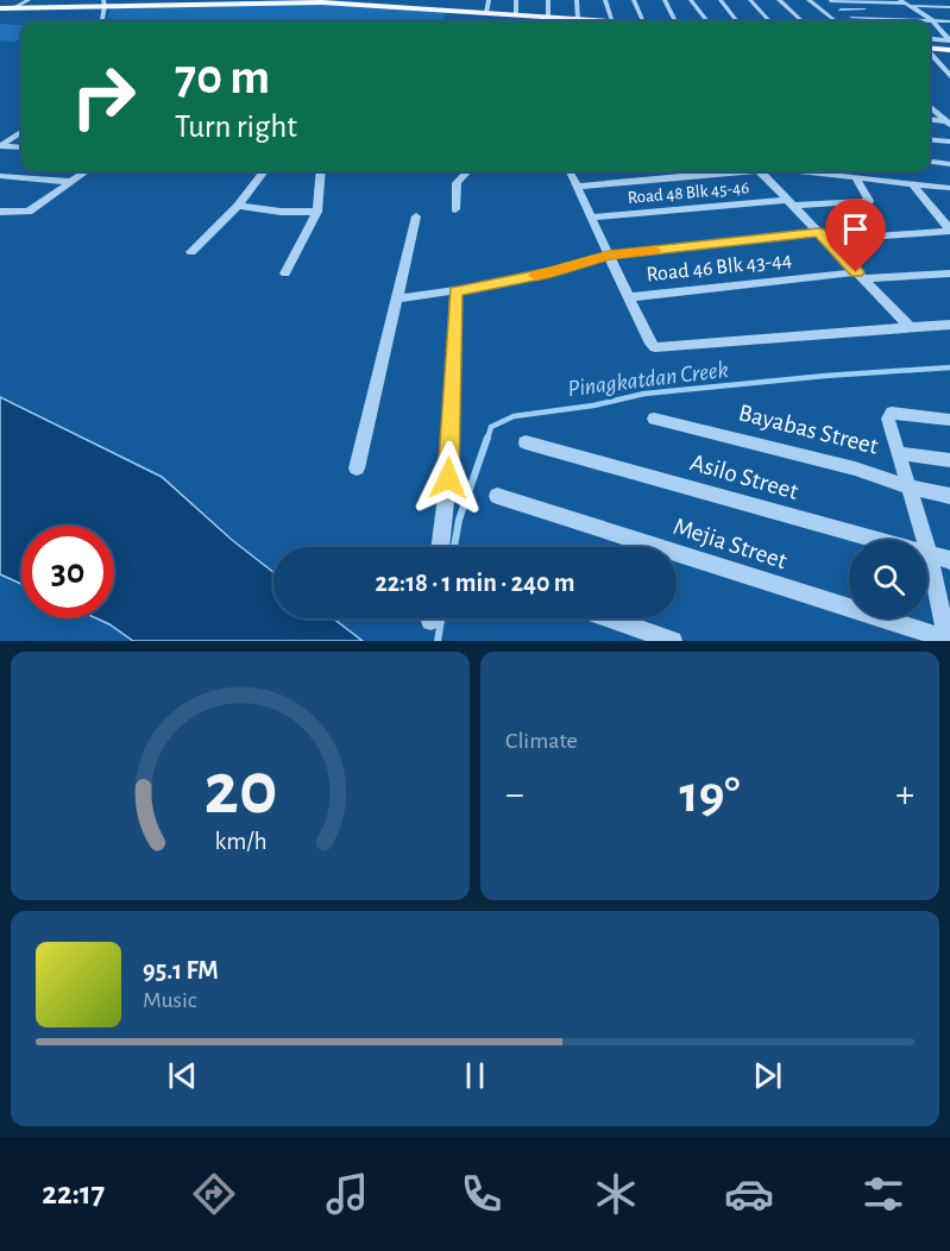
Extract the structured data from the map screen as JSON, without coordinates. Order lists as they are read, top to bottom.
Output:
{
  "streets": {
    "street": [
      "Road 48 Blk 45-46",
      "Road 46 Blk 43-44",
      "Bayabas Street",
      "Asilo Street",
      "Mejia Street"
    ]
  },
  "water": ["Pinagkatdan Creek"],
  "page": {
    "turn": ["70 m", "Turn right"],
    "limit": "30",
    "trip": "22:18 · 1 min · 240 m",
    "tile": "Climate",
    "heat": ["−", "19°", "+"],
    "song": ["95.1 FM", "Music"],
    "tabs": "22:17",
    "gauge": ["20", "km/h"]
  }
}
